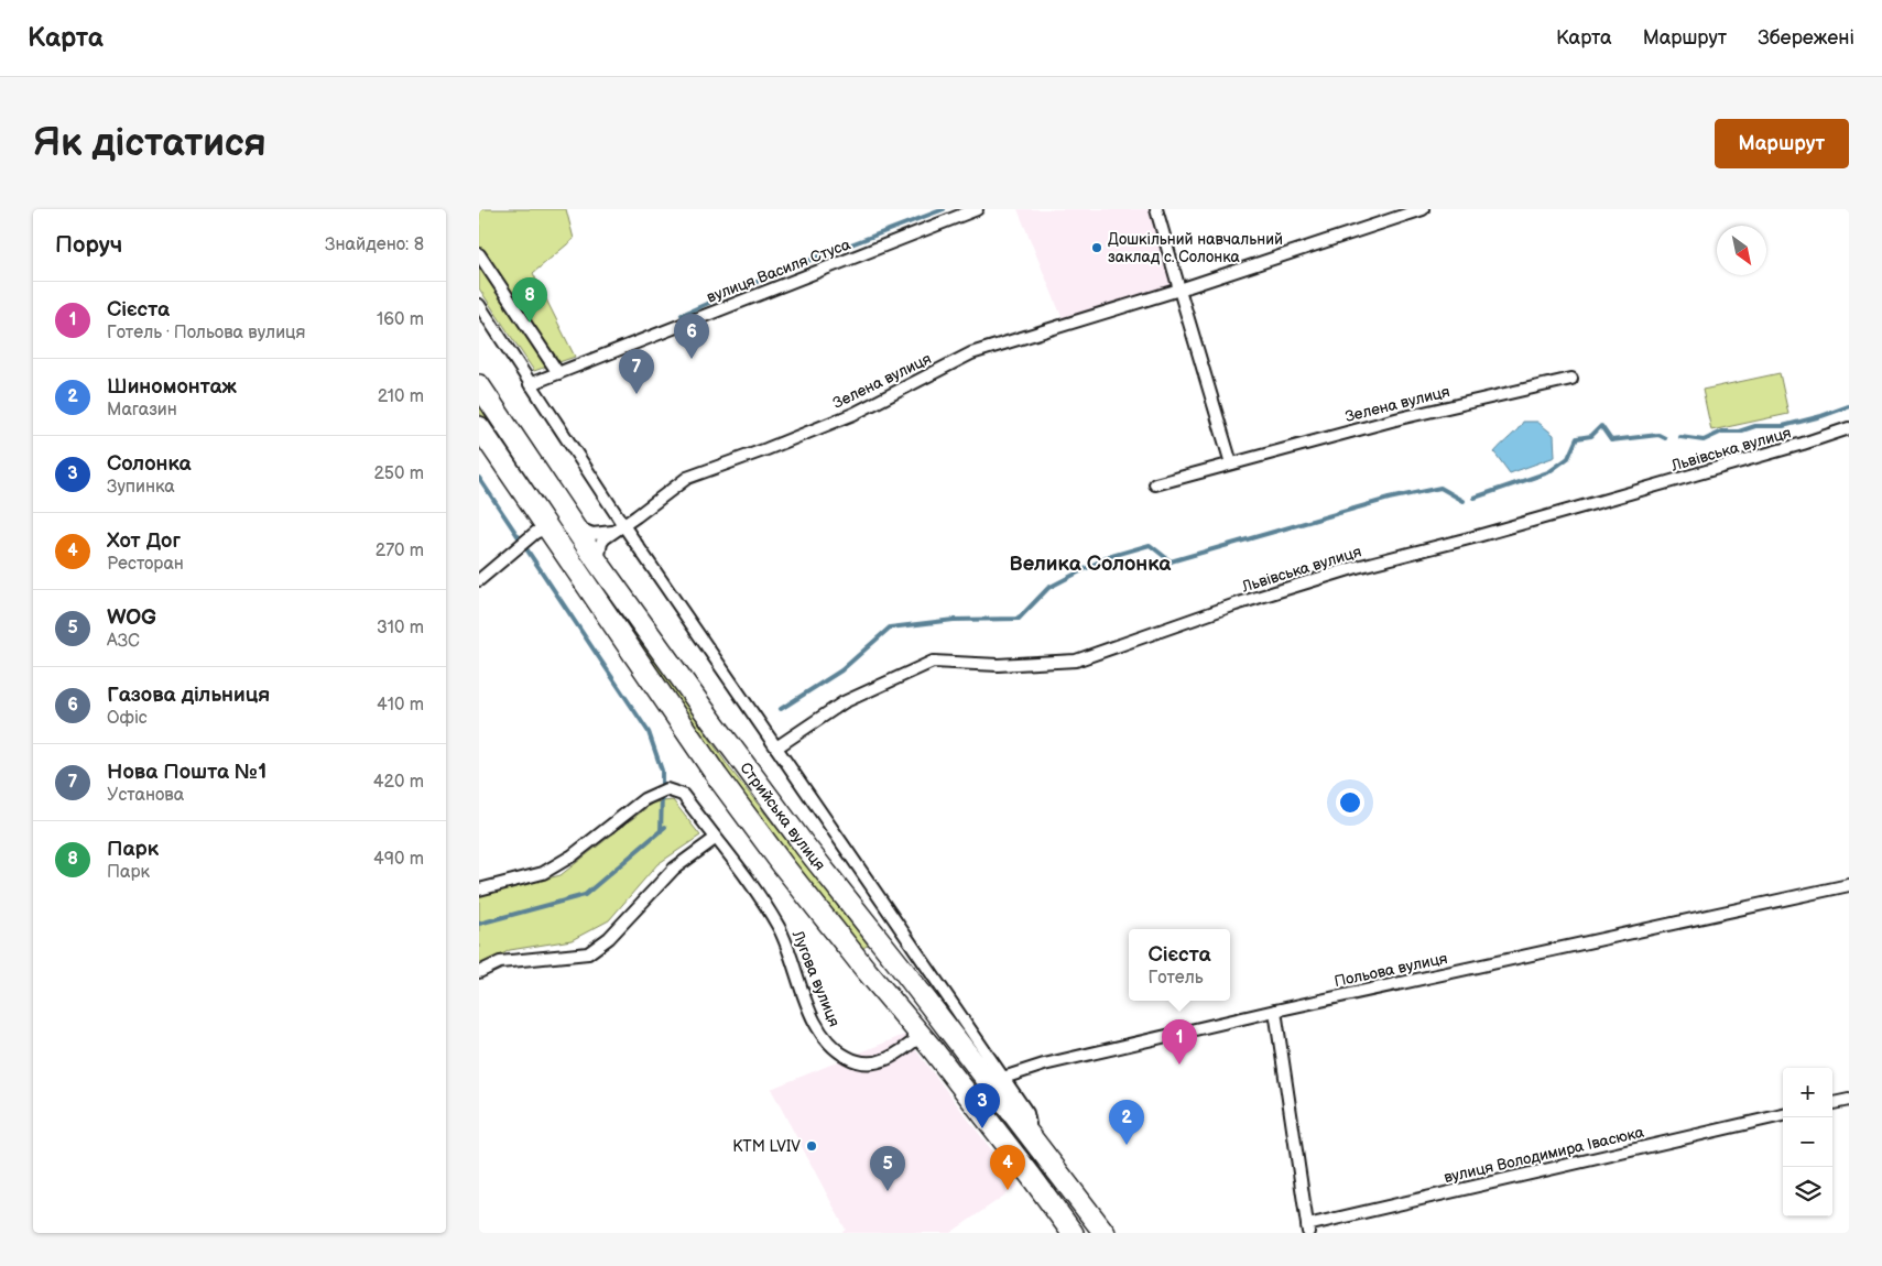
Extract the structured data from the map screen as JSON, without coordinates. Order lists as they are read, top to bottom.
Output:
{
  "streets": {
    "highway": ["Стрийська вулиця"],
    "street": [
      "вулиця Василя Стуса",
      "Зелена вулиця",
      "Львівська вулиця",
      "Польова вулиця",
      "Лугова вулиця",
      "вулиця Володимира Івасюка"
    ]
  },
  "crossings": [
    ["Зелена вулиця", "Стрийська вулиця"],
    ["Стрийська вулиця", "Лугова вулиця"]
  ],
  "districts": ["Велика Солонка"],
  "places": ["Дошкільний навчальний заклад с. Солонка", "KTM LVIV"],
  "north": "bottom right",
  "page": {
    "header": "Карта",
    "nav": ["Карта", "Маршрут", "Збережені"],
    "buttons": "Маршрут",
    "title": "Як дістатися",
    "heading": ["Поруч", "Знайдено: 8"],
    "pins": [
      "8",
      "6",
      "7",
      "1",
      "3",
      "2",
      "4",
      "5"
    ],
    "list": [
      {
        "mark": "1",
        "name": "Сієста",
        "note": "Готель · Польова вулиця",
        "value": "160 m"
      },
      {
        "mark": "2",
        "name": "Шиномонтаж",
        "note": "Магазин",
        "value": "210 m"
      },
      {
        "mark": "3",
        "name": "Солонка",
        "note": "Зупинка",
        "value": "250 m"
      },
      {
        "mark": "4",
        "name": "Хот Дог",
        "note": "Ресторан",
        "value": "270 m"
      },
      {
        "mark": "5",
        "name": "WOG",
        "note": "АЗС",
        "value": "310 m"
      },
      {
        "mark": "6",
        "name": "Газова дільниця",
        "note": "Офіс",
        "value": "410 m"
      },
      {
        "mark": "7",
        "name": "Нова Пошта №1",
        "note": "Установа",
        "value": "420 m"
      },
      {
        "mark": "8",
        "name": "Парк",
        "note": "Парк",
        "value": "490 m"
      }
    ],
    "popup": ["Сієста", "Готель"],
    "map_buttons": ["+", "−"]
  }
}
